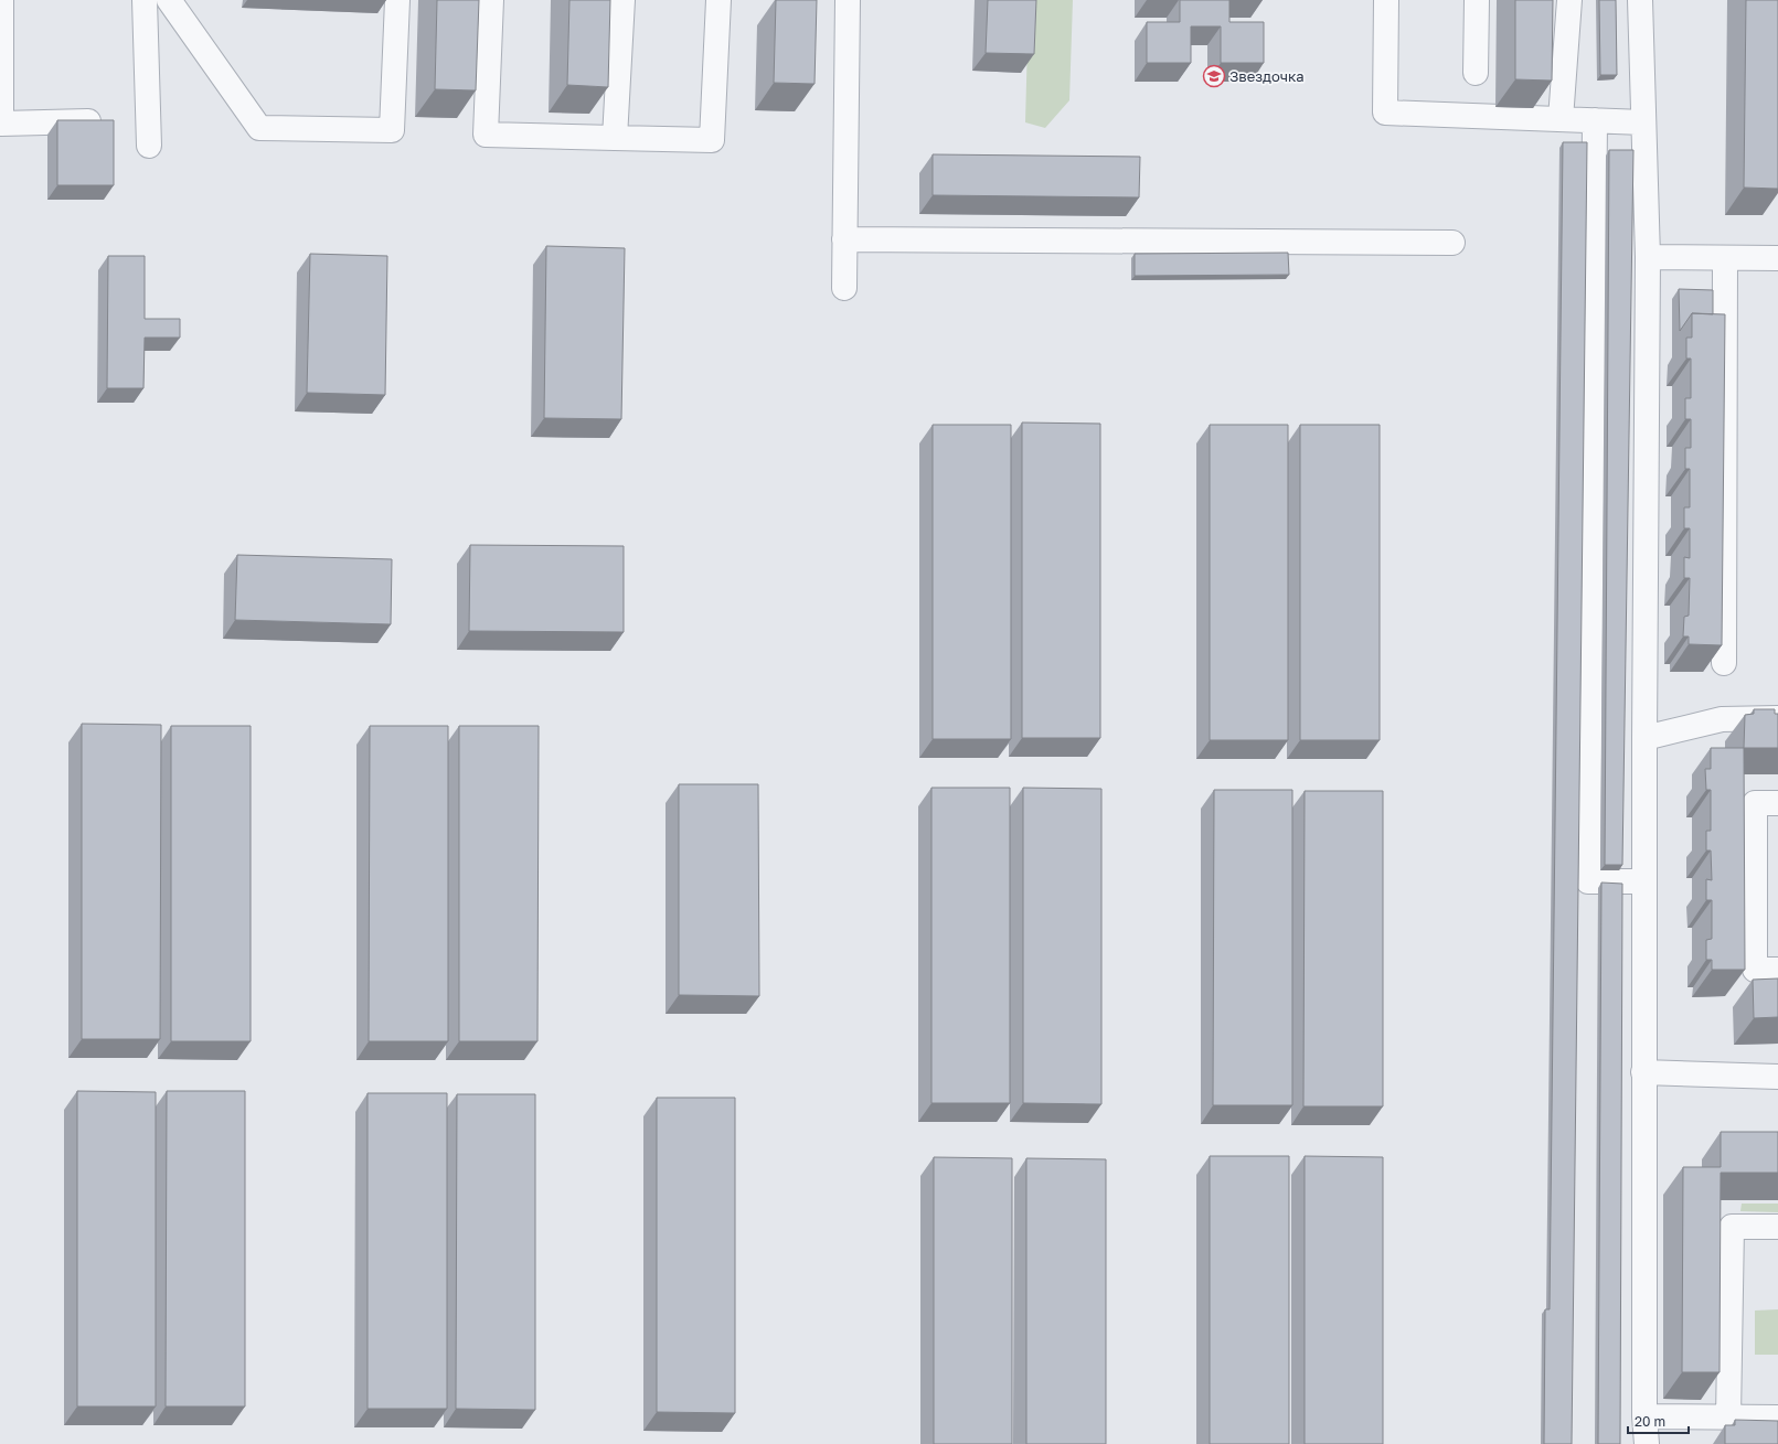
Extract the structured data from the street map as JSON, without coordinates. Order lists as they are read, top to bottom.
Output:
{
  "places": {
    "school or university": ["Звездочка"]
  },
  "scale_bar": "20 m"
}
